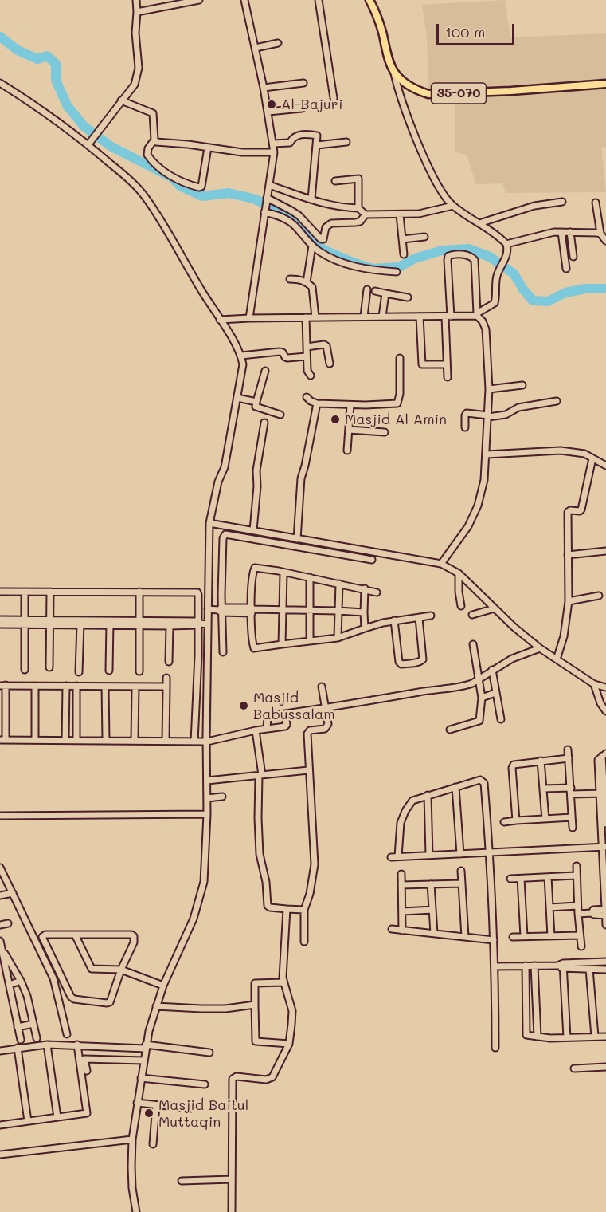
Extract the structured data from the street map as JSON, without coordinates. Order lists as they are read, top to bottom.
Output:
{
  "streets": {
    "main road": ["35-070"]
  },
  "places": [
    "Al-Bajuri",
    "Masjid Al Amin",
    "Masjid Babussalam",
    "Masjid Baitul Muttaqin"
  ],
  "scale_bar": "100 m"
}
